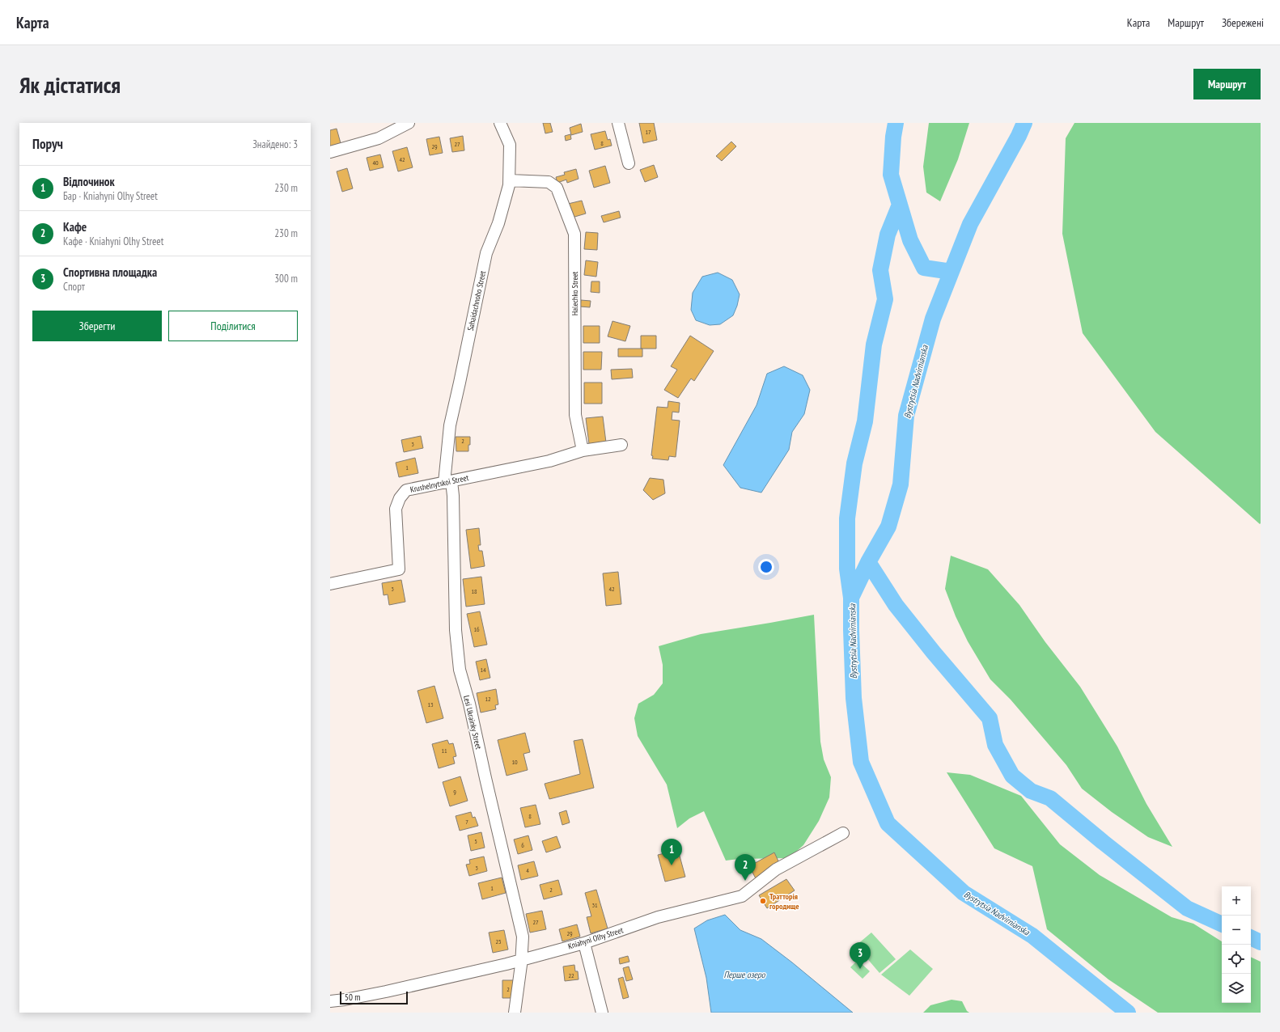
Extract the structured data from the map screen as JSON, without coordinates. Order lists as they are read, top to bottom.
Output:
{
  "streets": {
    "street": [
      "Halechko Street",
      "Sahaidachnoho Street",
      "Krushelnytskoi Street",
      "Lesi Ukrainky Street",
      "Kniahyni Olhy Street"
    ]
  },
  "crossings": [
    ["Halechko Street", "Sahaidachnoho Street"],
    ["Halechko Street", "Krushelnytskoi Street"],
    ["Sahaidachnoho Street", "Krushelnytskoi Street"],
    ["Sahaidachnoho Street", "Lesi Ukrainky Street"],
    ["Krushelnytskoi Street", "Lesi Ukrainky Street"],
    ["Lesi Ukrainky Street", "Kniahyni Olhy Street"]
  ],
  "water": ["Bystrytsia Nadvirnianska", "Перше озеро"],
  "places": ["Тратторія городище"],
  "house_numbers": [
    "17",
    "8",
    "27",
    "29",
    "42",
    "40",
    "2",
    "3",
    "1",
    "3",
    "42",
    "18",
    "16",
    "14",
    "12",
    "13",
    "11",
    "10",
    "9",
    "8",
    "7",
    "5",
    "6",
    "3",
    "4",
    "1",
    "2",
    "31",
    "27",
    "29",
    "25",
    "22",
    "2"
  ],
  "scale_bar": "50 m",
  "page": {
    "header": "Карта",
    "nav": ["Карта", "Маршрут", "Збережені"],
    "buttons": [
      "Маршрут",
      ["Зберегти", "Поділитися"]
    ],
    "title": "Як дістатися",
    "heading": ["Поруч", "Знайдено: 3"],
    "list": [
      {
        "mark": "1",
        "name": "Відпочинок",
        "note": "Бар · Kniahyni Olhy Street",
        "value": "230 m"
      },
      {
        "mark": "2",
        "name": "Кафе",
        "note": "Кафе · Kniahyni Olhy Street",
        "value": "230 m"
      },
      {
        "mark": "3",
        "name": "Спортивна площадка",
        "note": "Спорт",
        "value": "300 m"
      }
    ],
    "pins": ["1", "2", "3"],
    "map_buttons": ["+", "−"],
    "scale": "50 m"
  }
}
